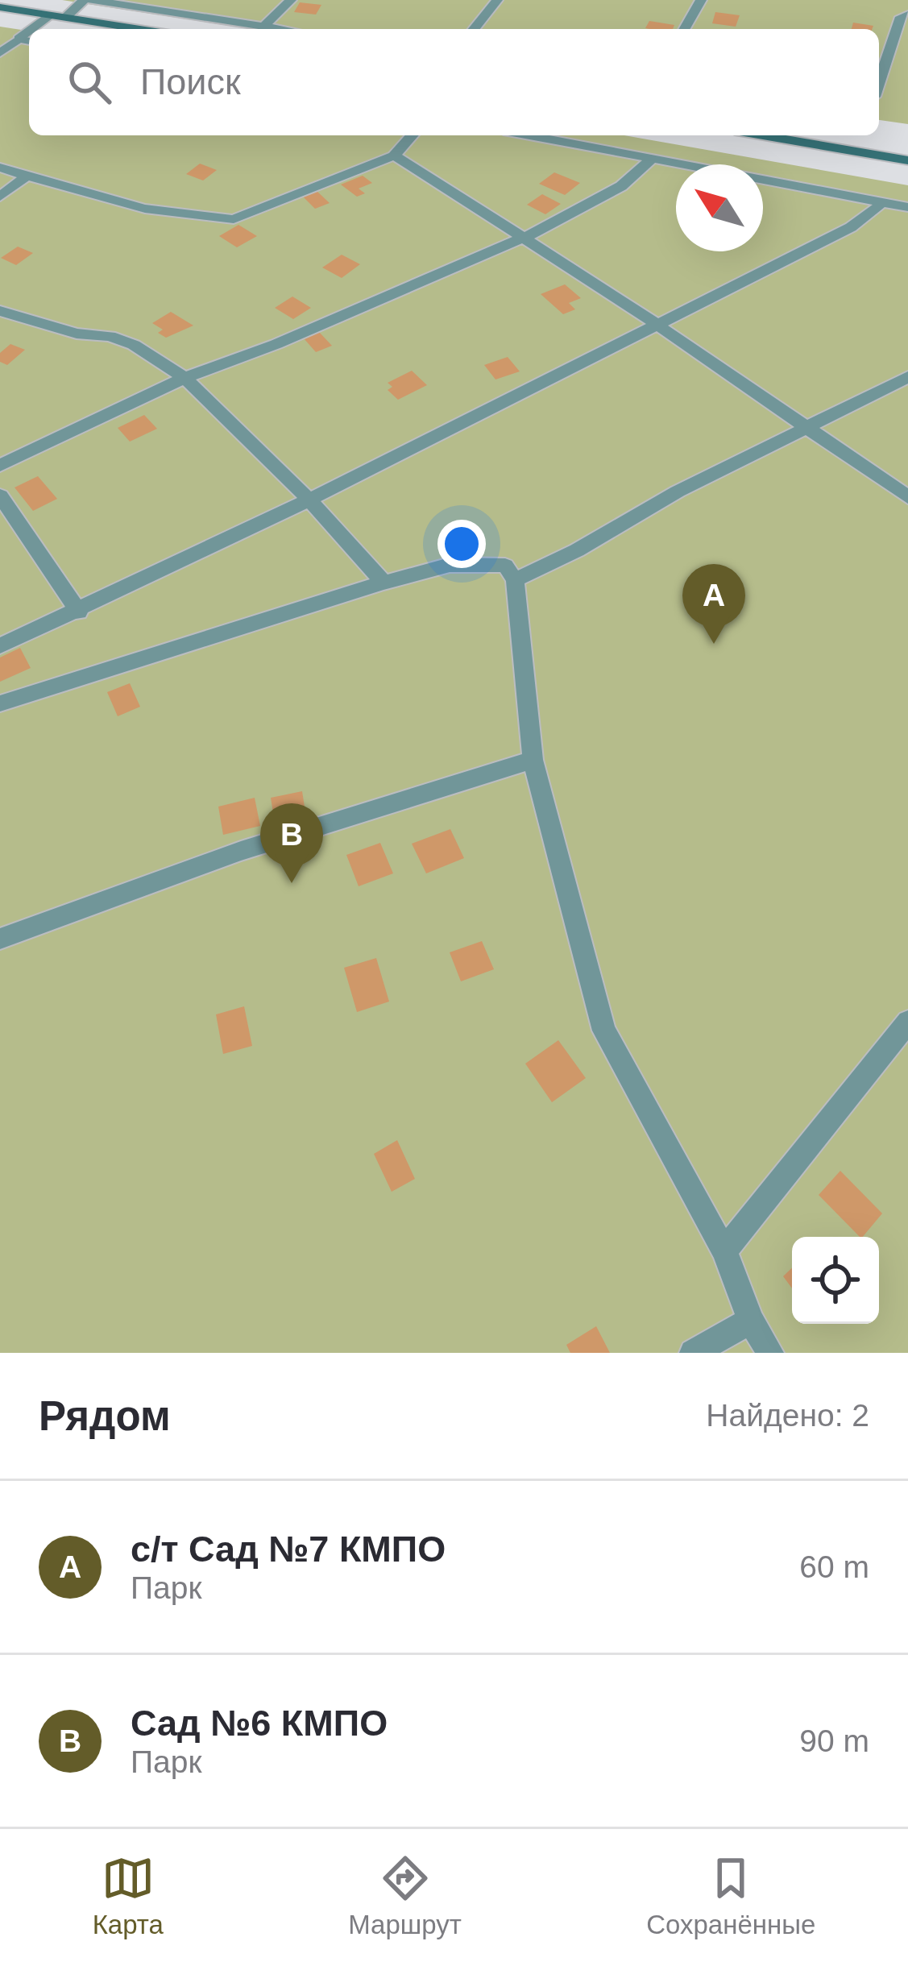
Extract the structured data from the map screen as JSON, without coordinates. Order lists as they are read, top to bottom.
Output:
{
  "north": "top left",
  "page": {
    "search": "Поиск",
    "pins": ["A", "B"],
    "heading": ["Рядом", "Найдено: 2"],
    "list": [
      {
        "mark": "A",
        "name": "с/т Сад №7 КМПО",
        "note": "Парк",
        "value": "60 m"
      },
      {
        "mark": "B",
        "name": "Сад №6 КМПО",
        "note": "Парк",
        "value": "90 m"
      }
    ],
    "nav": ["Карта", "Маршрут", "Сохранённые"]
  }
}
